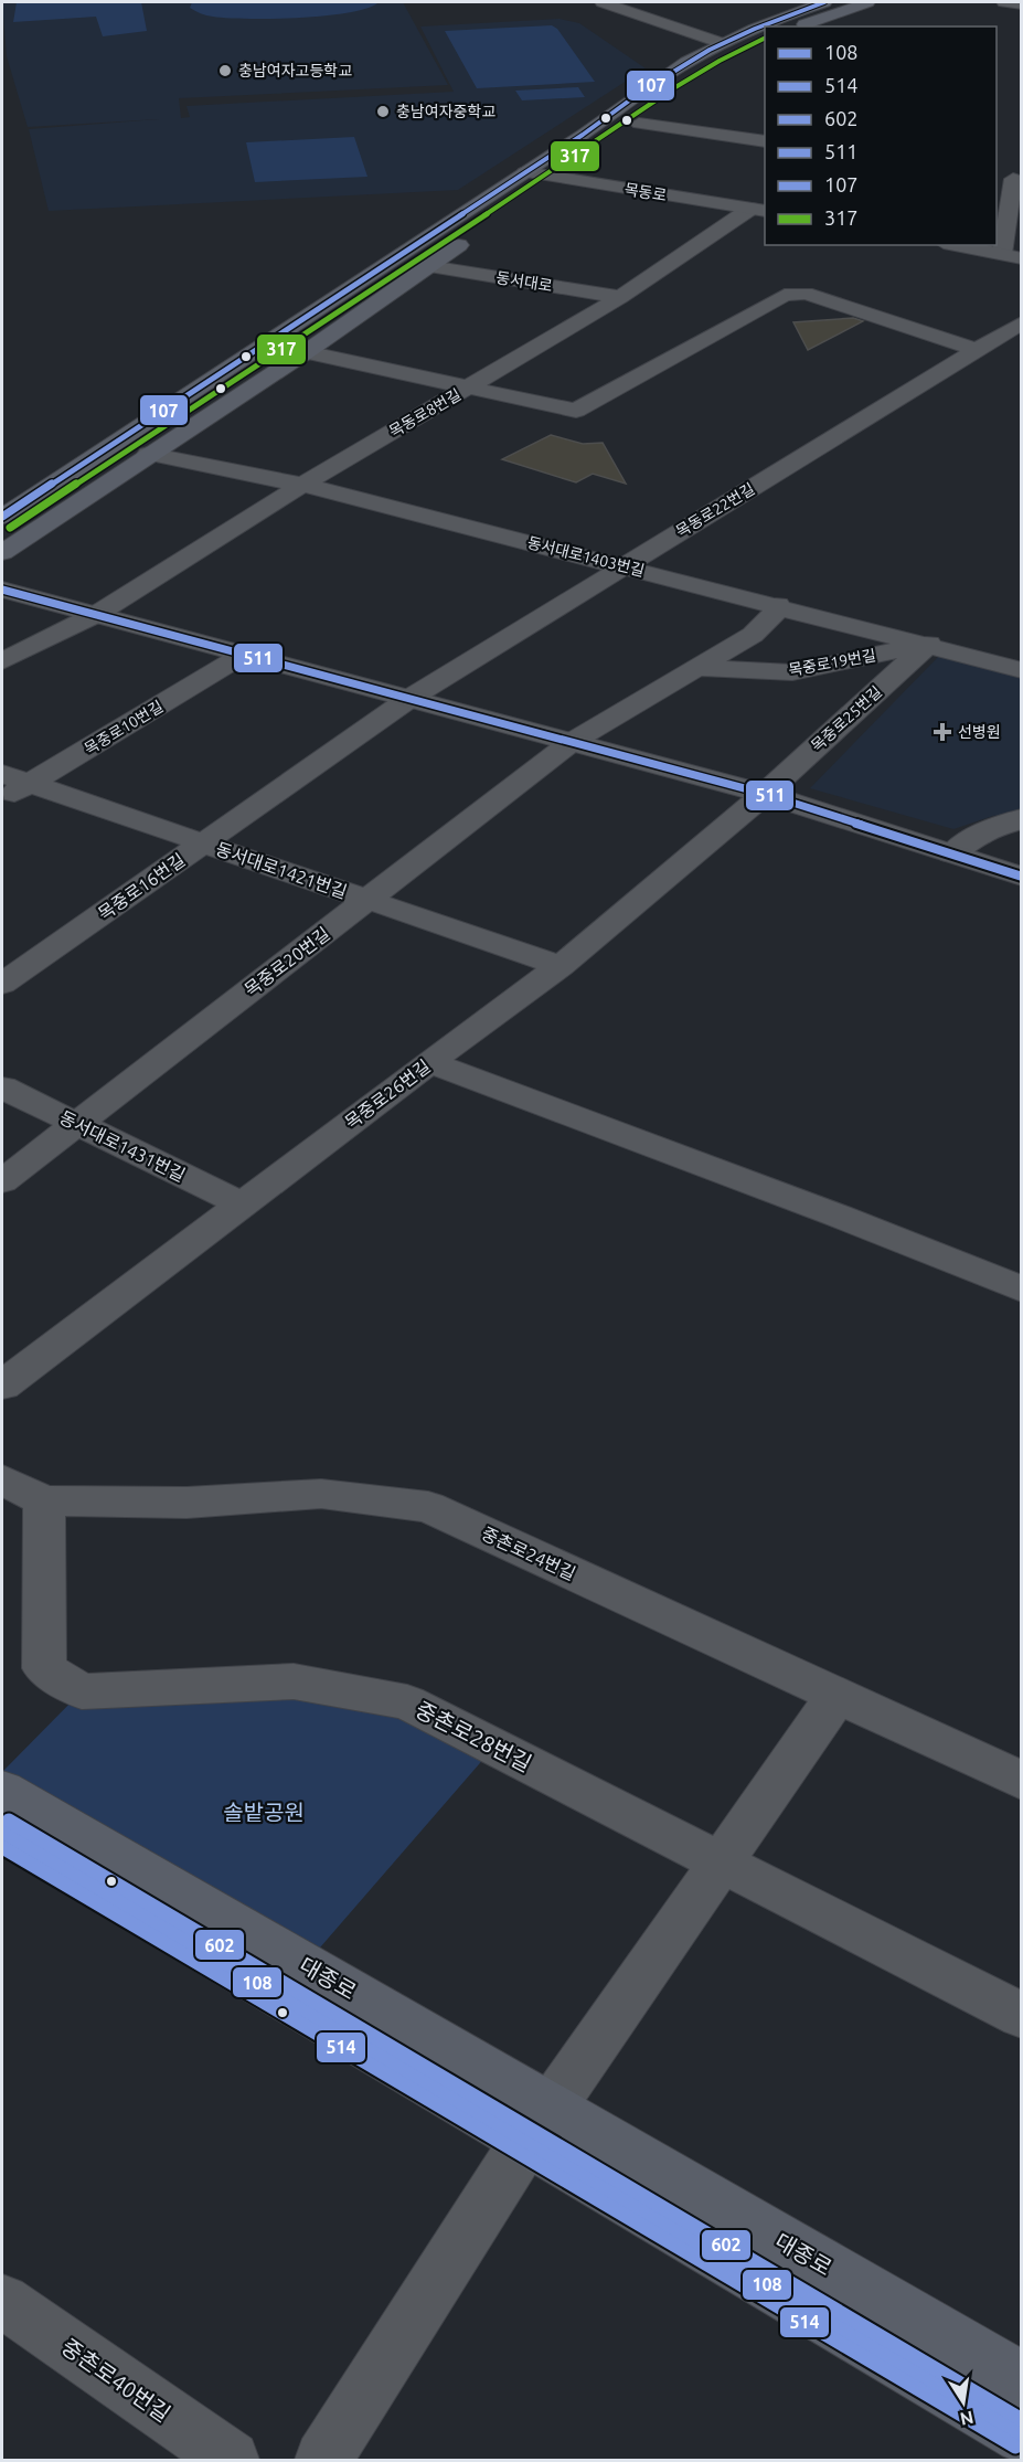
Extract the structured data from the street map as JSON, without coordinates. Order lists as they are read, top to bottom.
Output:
{
  "streets": {
    "main road": ["대종로"],
    "street": [
      "목동로",
      "동서대로",
      "목동로8번길",
      "목동로22번길",
      "동서대로1403번길",
      "목중로19번길",
      "목중로25번길",
      "목중로10번길",
      "동서대로1421번길",
      "목중로16번길",
      "목중로20번길",
      "목중로26번길",
      "동서대로1431번길",
      "중촌로24번길",
      "중촌로28번길",
      "중촌로40번길"
    ]
  },
  "crossings": [
    ["목동로", "목동로8번길"],
    ["동서대로", "목동로8번길"],
    ["목동로8번길", "동서대로1403번길"],
    ["목동로22번길", "동서대로1403번길"],
    ["목동로22번길", "목중로16번길"],
    ["동서대로1403번길", "목중로19번길"],
    ["동서대로1403번길", "목중로25번길"],
    ["목중로19번길", "목중로25번길"],
    ["목중로25번길", "목중로26번길"],
    ["목중로10번길", "동서대로1421번길"],
    ["동서대로1421번길", "목중로16번길"],
    ["동서대로1421번길", "목중로20번길"],
    ["동서대로1421번길", "목중로26번길"],
    ["목중로20번길", "동서대로1431번길"],
    ["목중로26번길", "동서대로1431번길"],
    ["중촌로24번길", "중촌로28번길"]
  ],
  "parks": ["솔밭공원"],
  "places": {
    "other": ["충남여자고등학교", "충남여자중학교"],
    "health": ["선병원"]
  },
  "lines": [
    "transit line 107",
    "transit line 317",
    "transit line 511",
    "transit line 602",
    "transit line 108",
    "transit line 514"
  ],
  "legend": [
    "108",
    "514",
    "602",
    "511",
    "107",
    "317"
  ],
  "north": "bottom"
}
